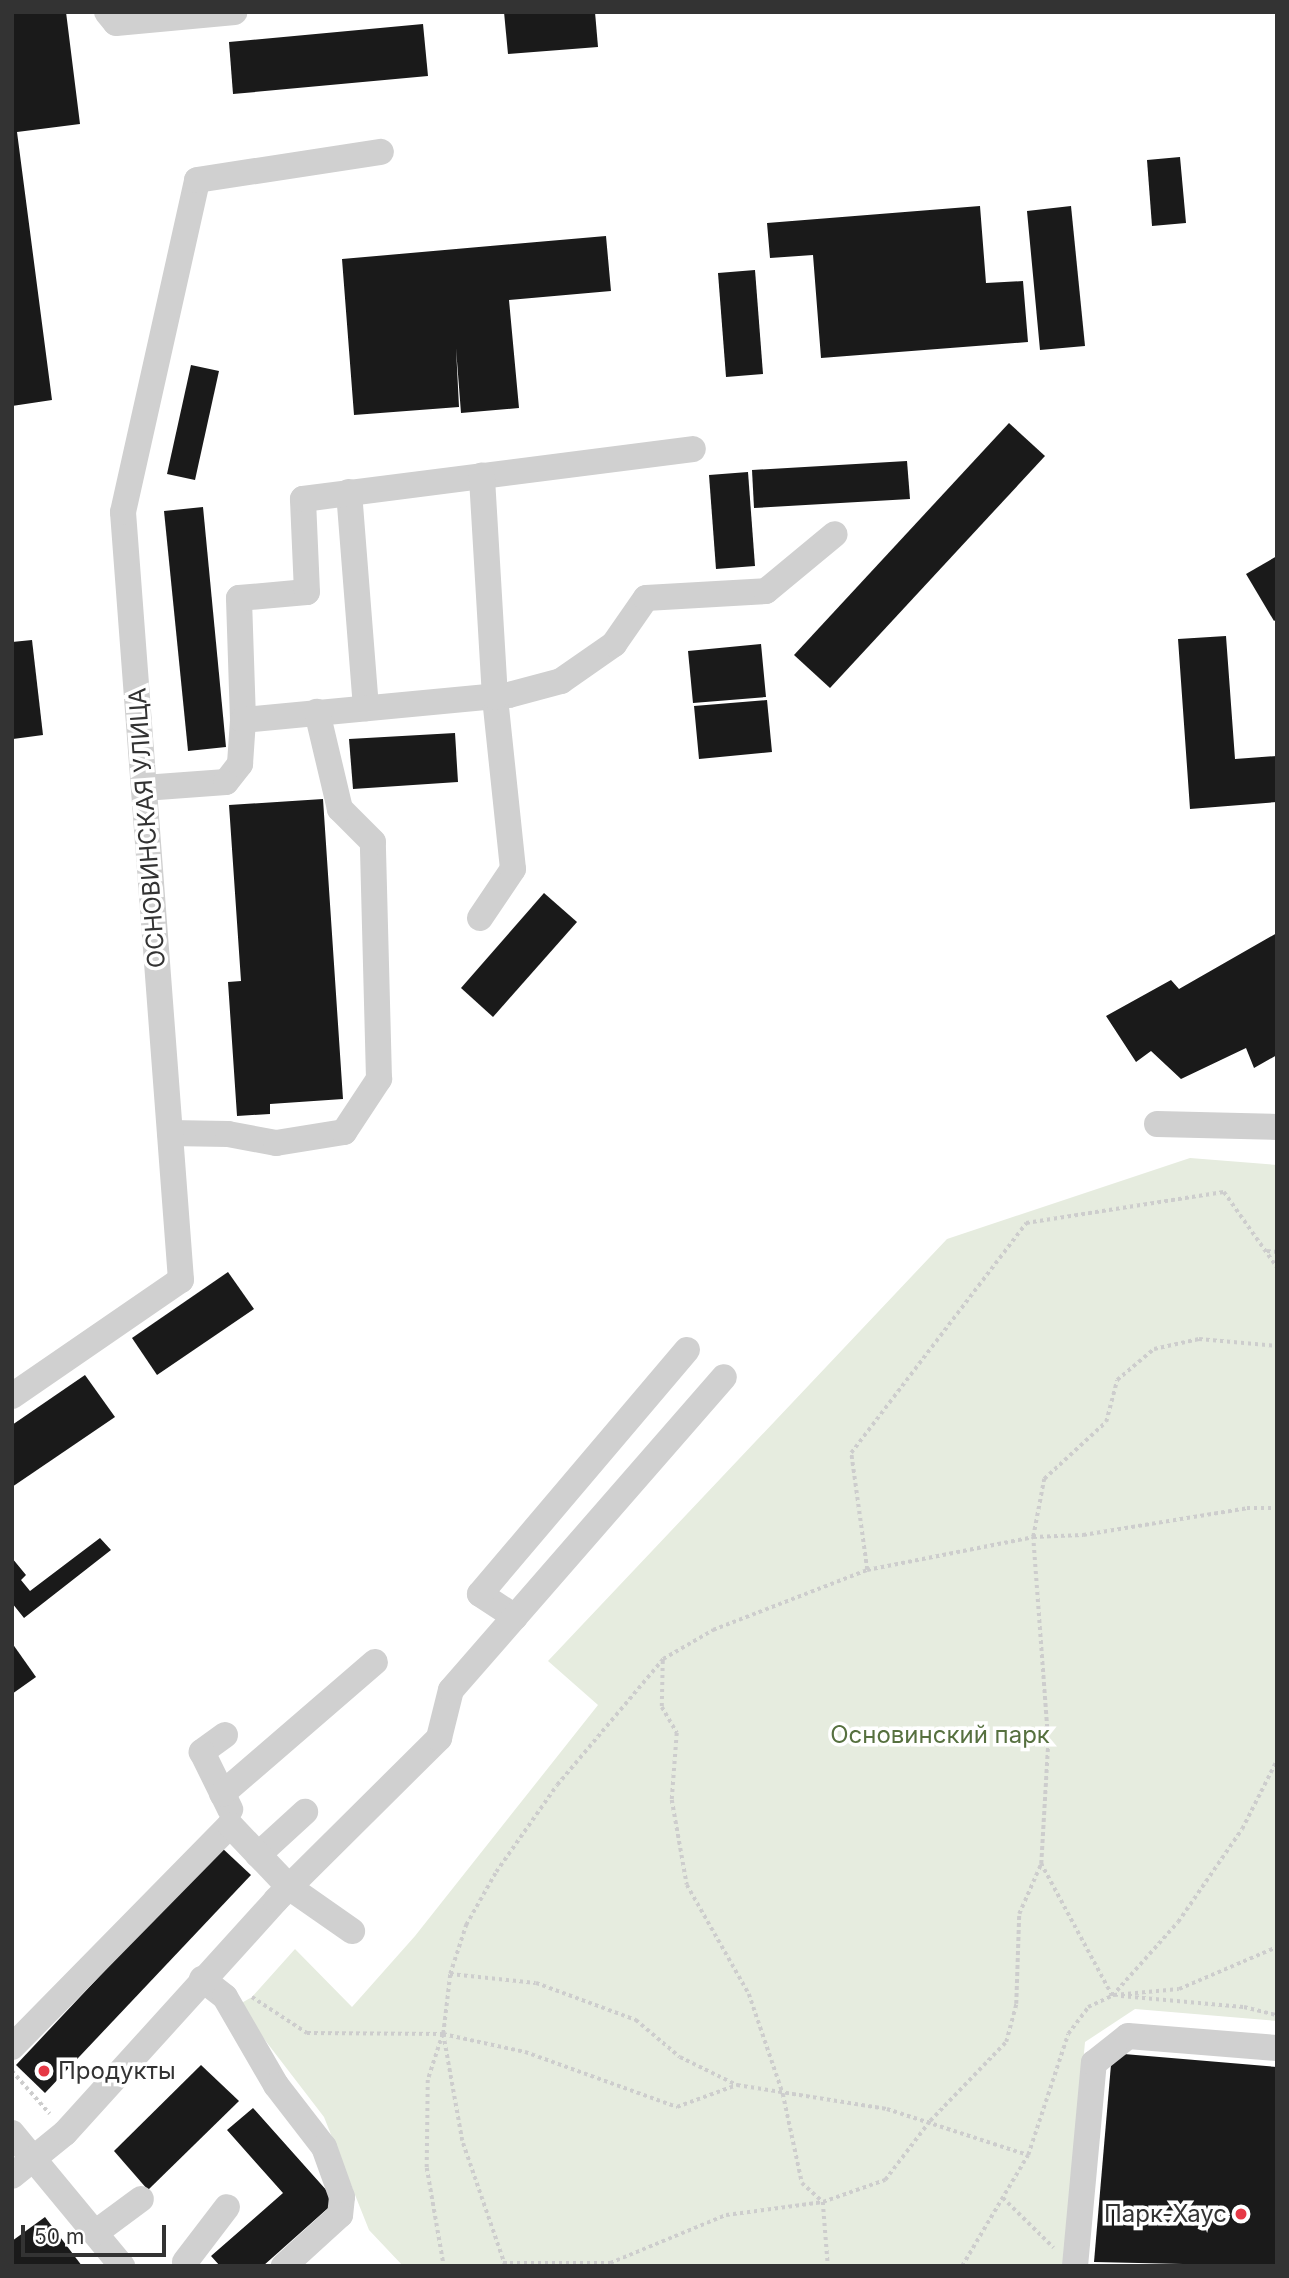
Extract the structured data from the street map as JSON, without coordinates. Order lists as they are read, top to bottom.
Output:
{
  "streets": {
    "street": ["ОСНОВИНСКАЯ УЛИЦА"]
  },
  "parks": ["Основинский парк"],
  "places": ["Продукты", "Парк-Хаус"],
  "scale_bar": "50 m"
}
